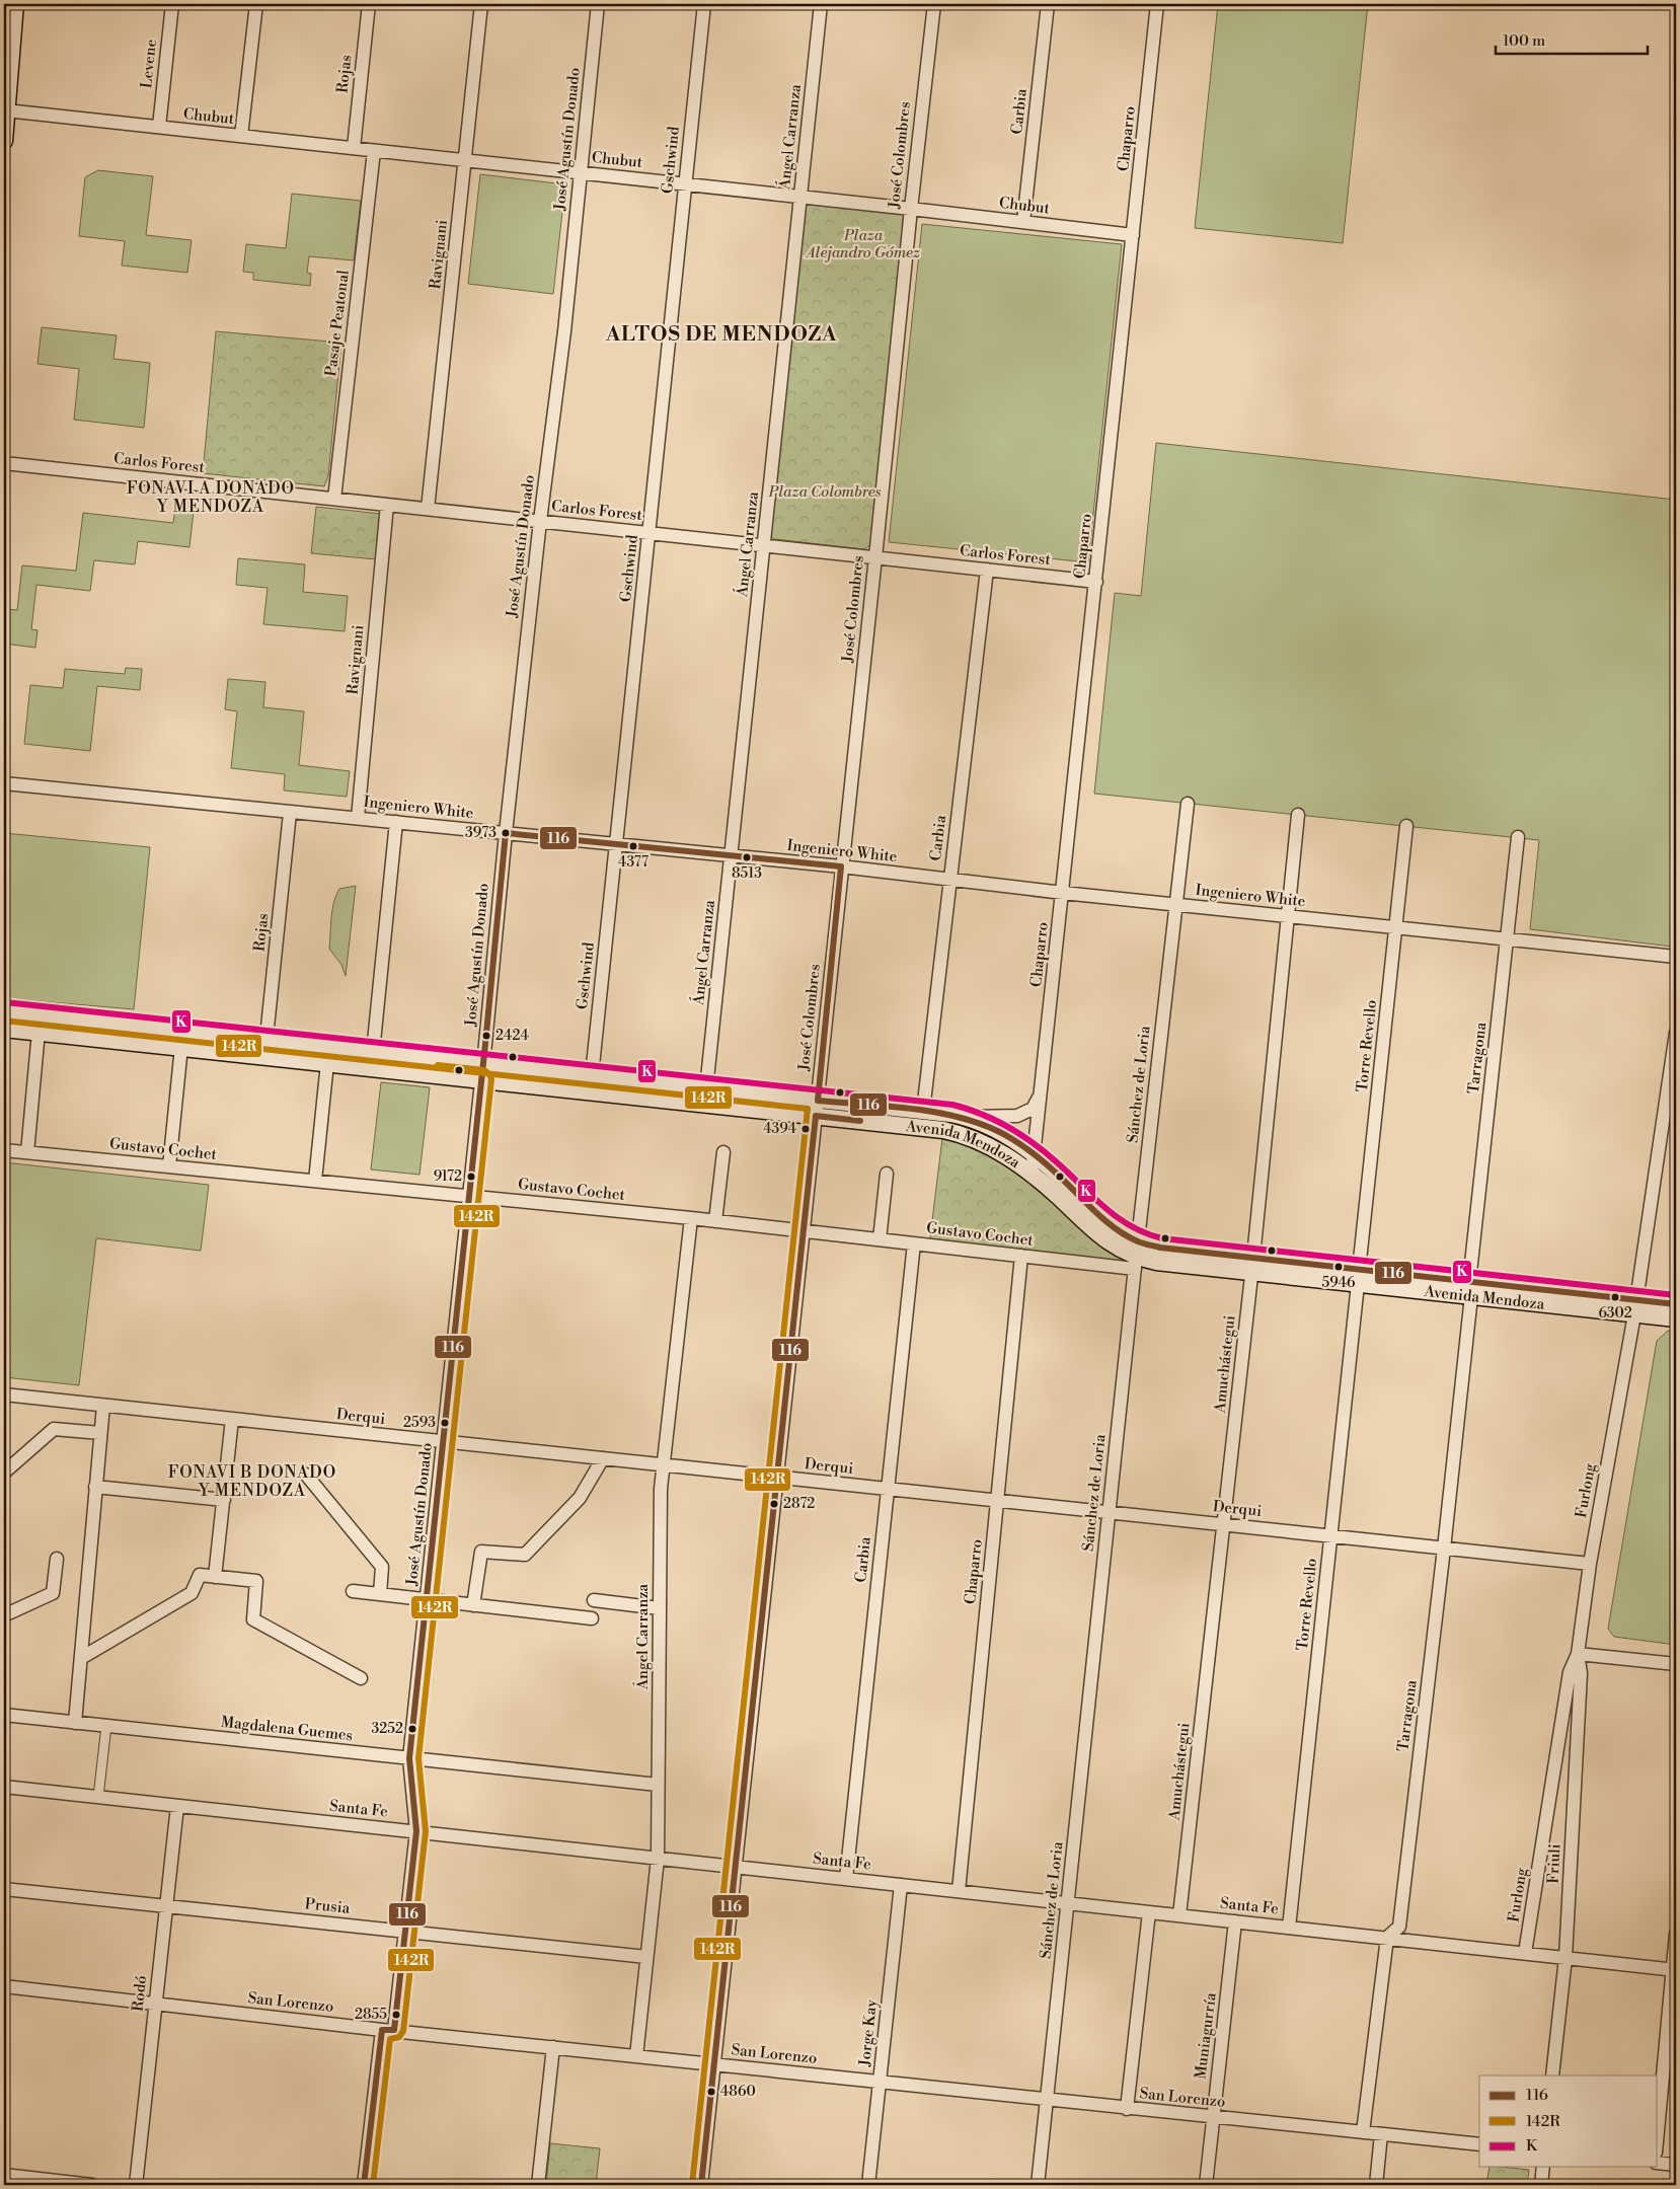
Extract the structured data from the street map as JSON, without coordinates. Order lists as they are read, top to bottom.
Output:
{
  "streets": {
    "main road": ["Avenida Mendoza"],
    "street": [
      "Levene",
      "Rojas",
      "Carbia",
      "Chubut",
      "Ángel Carranza",
      "José Agustín Donado",
      "Chaparro",
      "José Colombres",
      "Gschwind",
      "Ravignani",
      "Pasaje Peatonal",
      "Carlos Forest",
      "Ingeniero White",
      "Torre Revello",
      "Tarragona",
      "Sánchez de Loria",
      "Gustavo Cochet",
      "Amuchástegui",
      "Derqui",
      "Furlong",
      "Magdalena Guemes",
      "Santa Fe",
      "Friuli",
      "Prusia",
      "Rodó",
      "San Lorenzo",
      "Jorge Kay",
      "Muniagurría"
    ]
  },
  "crossings": [
    ["Levene", "Chubut"],
    ["Rojas", "Chubut"],
    ["Rojas", "Ingeniero White"],
    ["Rojas", "Avenida Mendoza"],
    ["Carbia", "Chubut"],
    ["Carbia", "Carlos Forest"],
    ["Carbia", "Ingeniero White"],
    ["Carbia", "Avenida Mendoza"],
    ["Carbia", "Gustavo Cochet"],
    ["Carbia", "Derqui"],
    ["Carbia", "Santa Fe"],
    ["Chubut", "Ángel Carranza"],
    ["Chubut", "José Agustín Donado"],
    ["Chubut", "Chaparro"],
    ["Chubut", "José Colombres"],
    ["Chubut", "Gschwind"],
    ["Chubut", "Ravignani"],
    ["Chubut", "Pasaje Peatonal"],
    ["Ángel Carranza", "Carlos Forest"],
    ["Ángel Carranza", "Ingeniero White"],
    ["Ángel Carranza", "Avenida Mendoza"],
    ["Ángel Carranza", "Gustavo Cochet"],
    ["Ángel Carranza", "Derqui"],
    ["Ángel Carranza", "Magdalena Guemes"],
    ["Ángel Carranza", "Santa Fe"],
    ["Ángel Carranza", "Prusia"],
    ["Ángel Carranza", "San Lorenzo"],
    ["José Agustín Donado", "Carlos Forest"],
    ["José Agustín Donado", "Ingeniero White"],
    ["José Agustín Donado", "Avenida Mendoza"],
    ["José Agustín Donado", "Gustavo Cochet"],
    ["José Agustín Donado", "Derqui"],
    ["José Agustín Donado", "Magdalena Guemes"],
    ["José Agustín Donado", "Santa Fe"],
    ["José Agustín Donado", "Prusia"],
    ["José Agustín Donado", "San Lorenzo"],
    ["Chaparro", "Carlos Forest"],
    ["Chaparro", "Ingeniero White"],
    ["Chaparro", "Avenida Mendoza"],
    ["Chaparro", "Gustavo Cochet"],
    ["Chaparro", "Derqui"],
    ["Chaparro", "Santa Fe"],
    ["José Colombres", "Carlos Forest"],
    ["José Colombres", "Ingeniero White"],
    ["José Colombres", "Avenida Mendoza"],
    ["José Colombres", "Gustavo Cochet"],
    ["José Colombres", "Derqui"],
    ["José Colombres", "Santa Fe"],
    ["José Colombres", "San Lorenzo"],
    ["Gschwind", "Carlos Forest"],
    ["Gschwind", "Ingeniero White"],
    ["Gschwind", "Avenida Mendoza"],
    ["Ravignani", "Carlos Forest"],
    ["Ravignani", "Ingeniero White"],
    ["Pasaje Peatonal", "Carlos Forest"],
    ["Ingeniero White", "Torre Revello"],
    ["Ingeniero White", "Tarragona"],
    ["Ingeniero White", "Sánchez de Loria"],
    ["Ingeniero White", "Amuchástegui"],
    ["Torre Revello", "Avenida Mendoza"],
    ["Torre Revello", "Derqui"],
    ["Torre Revello", "Santa Fe"],
    ["Tarragona", "Avenida Mendoza"],
    ["Tarragona", "Derqui"],
    ["Tarragona", "Santa Fe"],
    ["Tarragona", "San Lorenzo"],
    ["Sánchez de Loria", "Avenida Mendoza"],
    ["Sánchez de Loria", "Gustavo Cochet"],
    ["Sánchez de Loria", "Derqui"],
    ["Sánchez de Loria", "Santa Fe"],
    ["Sánchez de Loria", "San Lorenzo"],
    ["Avenida Mendoza", "Gustavo Cochet"],
    ["Avenida Mendoza", "Amuchástegui"],
    ["Avenida Mendoza", "Furlong"],
    ["Amuchástegui", "Derqui"],
    ["Amuchástegui", "Santa Fe"],
    ["Derqui", "Furlong"],
    ["Furlong", "Santa Fe"],
    ["Furlong", "Friuli"],
    ["Santa Fe", "Friuli"],
    ["Santa Fe", "Rodó"],
    ["Santa Fe", "Jorge Kay"],
    ["Santa Fe", "Muniagurría"],
    ["Prusia", "Rodó"],
    ["Rodó", "San Lorenzo"],
    ["San Lorenzo", "Jorge Kay"],
    ["San Lorenzo", "Muniagurría"]
  ],
  "districts": ["ALTOS DE MENDOZA", "FONAVI A DONADO Y MENDOZA", "FONAVI B DONADO Y MENDOZA"],
  "parks": ["Plaza Alejandro Gómez", "Plaza Colombres"],
  "places": [
    "3973",
    "4377",
    "8513",
    "2424",
    "4394",
    "9172",
    "5946",
    "6302",
    "2593",
    "2872",
    "3252",
    "2855",
    "4860"
  ],
  "lines": ["transit line 116", "transit line K", "transit line 142R"],
  "legend": ["116", "142R", "K"],
  "scale_bar": "100 m"
}
